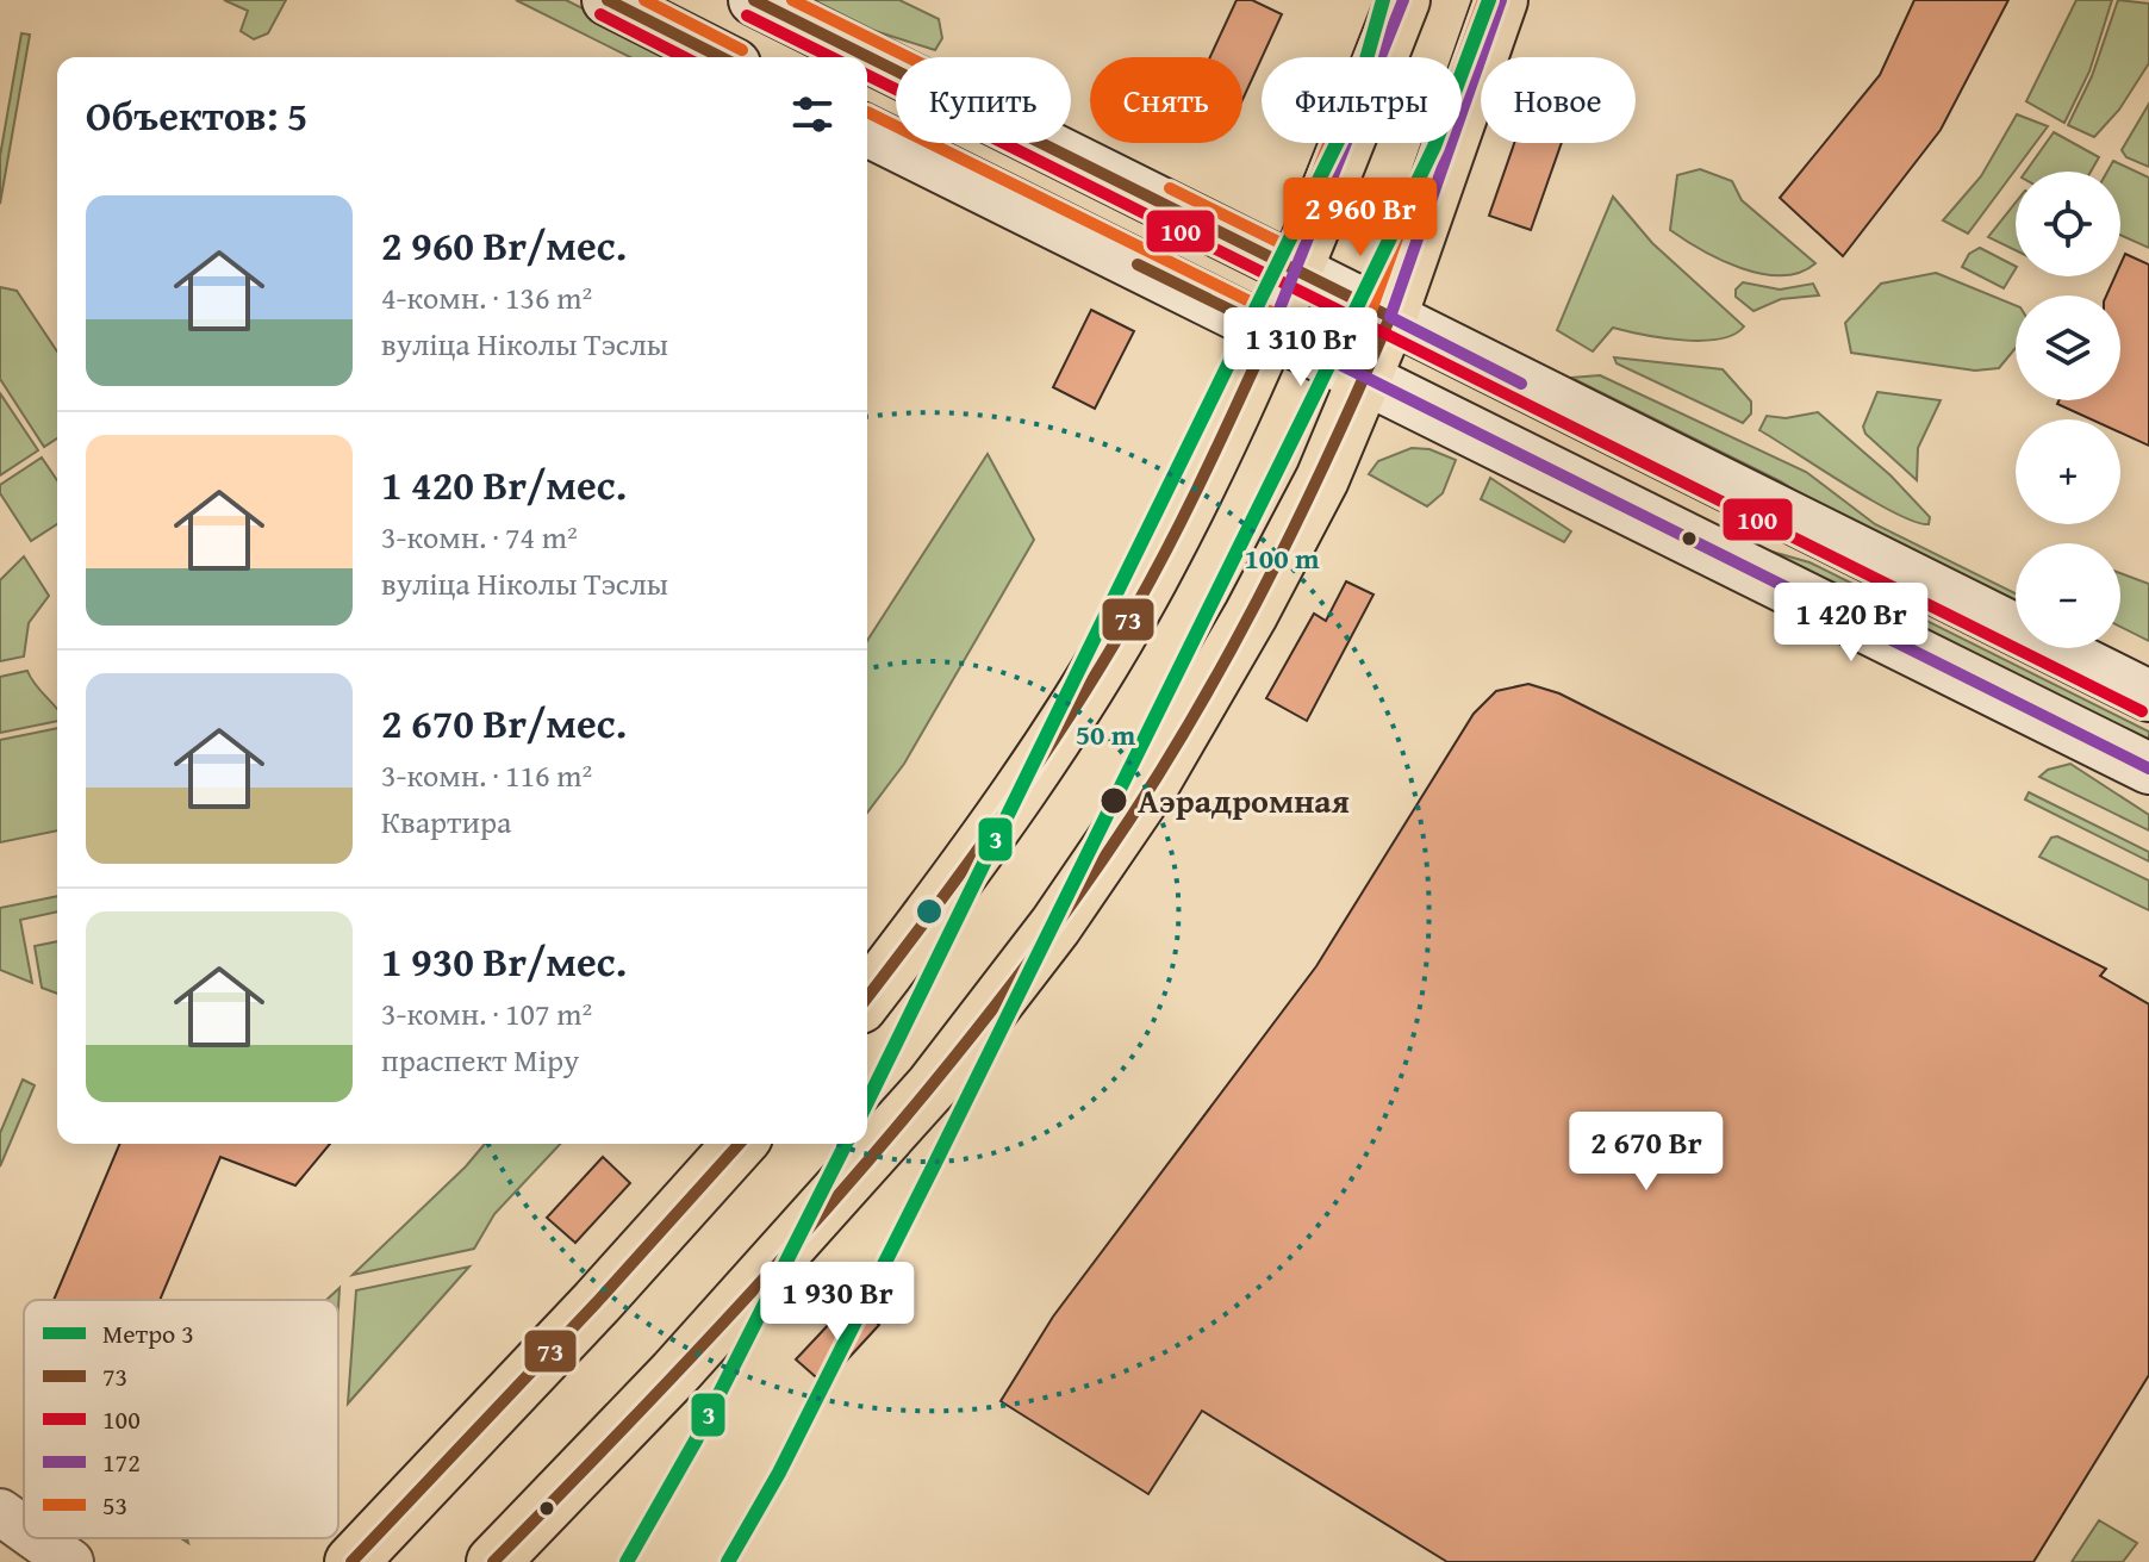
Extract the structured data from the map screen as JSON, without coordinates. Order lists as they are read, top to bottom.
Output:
{
  "places": ["Аэрадромная"],
  "lines": [
    "metro line 3",
    "transit line 73",
    "transit line 172",
    "transit line 53",
    "transit line 100"
  ],
  "legend": [
    "Метро 3",
    "73",
    "100",
    "172",
    "53"
  ],
  "page": {
    "chip": [
      "Купить",
      "Снять",
      "Фильтры",
      "Новое"
    ],
    "heading": "Объектов: 5",
    "map_buttons": ["+", "−"],
    "list": [
      {
        "name": "2 960 Br/мес.",
        "note": "4-комн. · 136 m² · вуліца Ніколы Тэслы"
      },
      {
        "name": "1 420 Br/мес.",
        "note": "3-комн. · 74 m² · вуліца Ніколы Тэслы"
      },
      {
        "name": "2 670 Br/мес.",
        "note": "3-комн. · 116 m² · Квартира"
      },
      {
        "name": "1 930 Br/мес.",
        "note": "3-комн. · 107 m² · праспект Міру"
      }
    ],
    "price": [
      "2 960 Br",
      "1 310 Br",
      "1 420 Br",
      "2 670 Br",
      "1 930 Br"
    ]
  },
  "rings": ["100 m", "50 m"]
}
